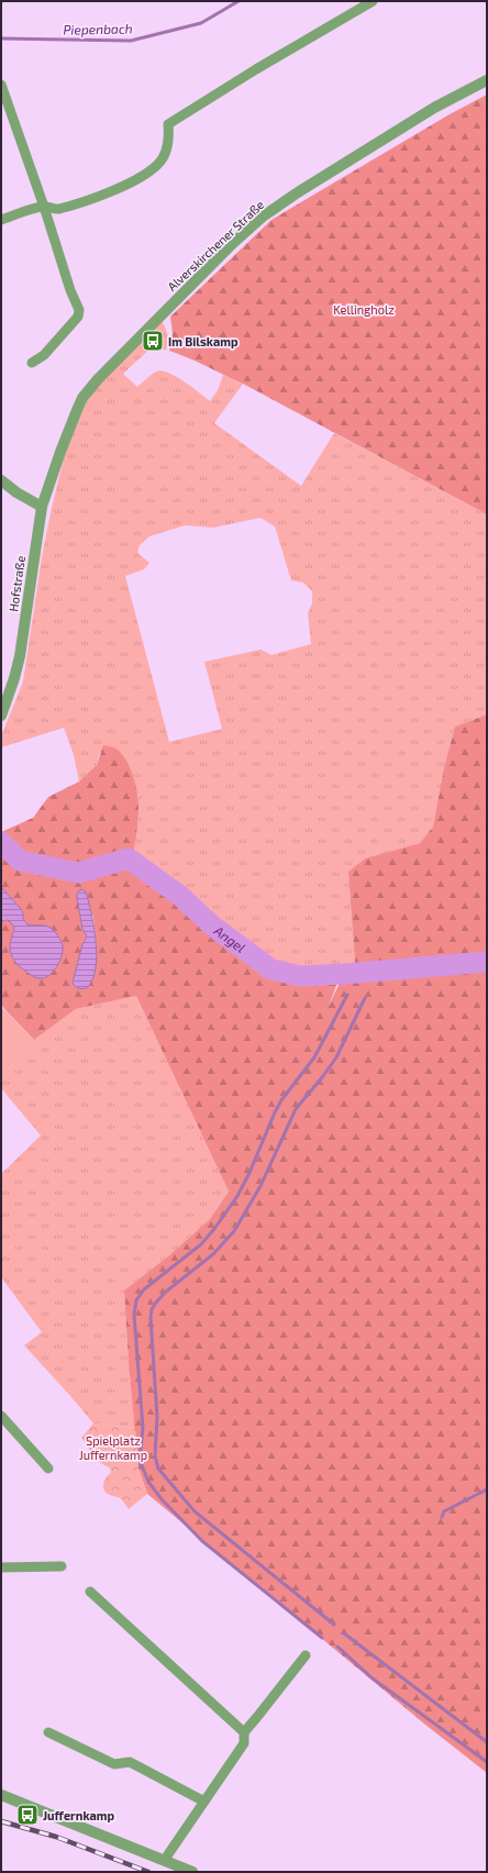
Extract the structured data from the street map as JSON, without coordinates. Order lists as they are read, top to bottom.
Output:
{
  "streets": {
    "street": ["Alverskirchener Straße", "Hofstraße"]
  },
  "crossings": [
    ["Alverskirchener Straße", "Hofstraße"]
  ],
  "water": ["Piepenbach", "Angel"],
  "parks": ["Kellingholz", "Spielplatz Juffernkamp"],
  "places": {
    "bus stop": ["Im Bilskamp", "Juffernkamp"]
  }
}
